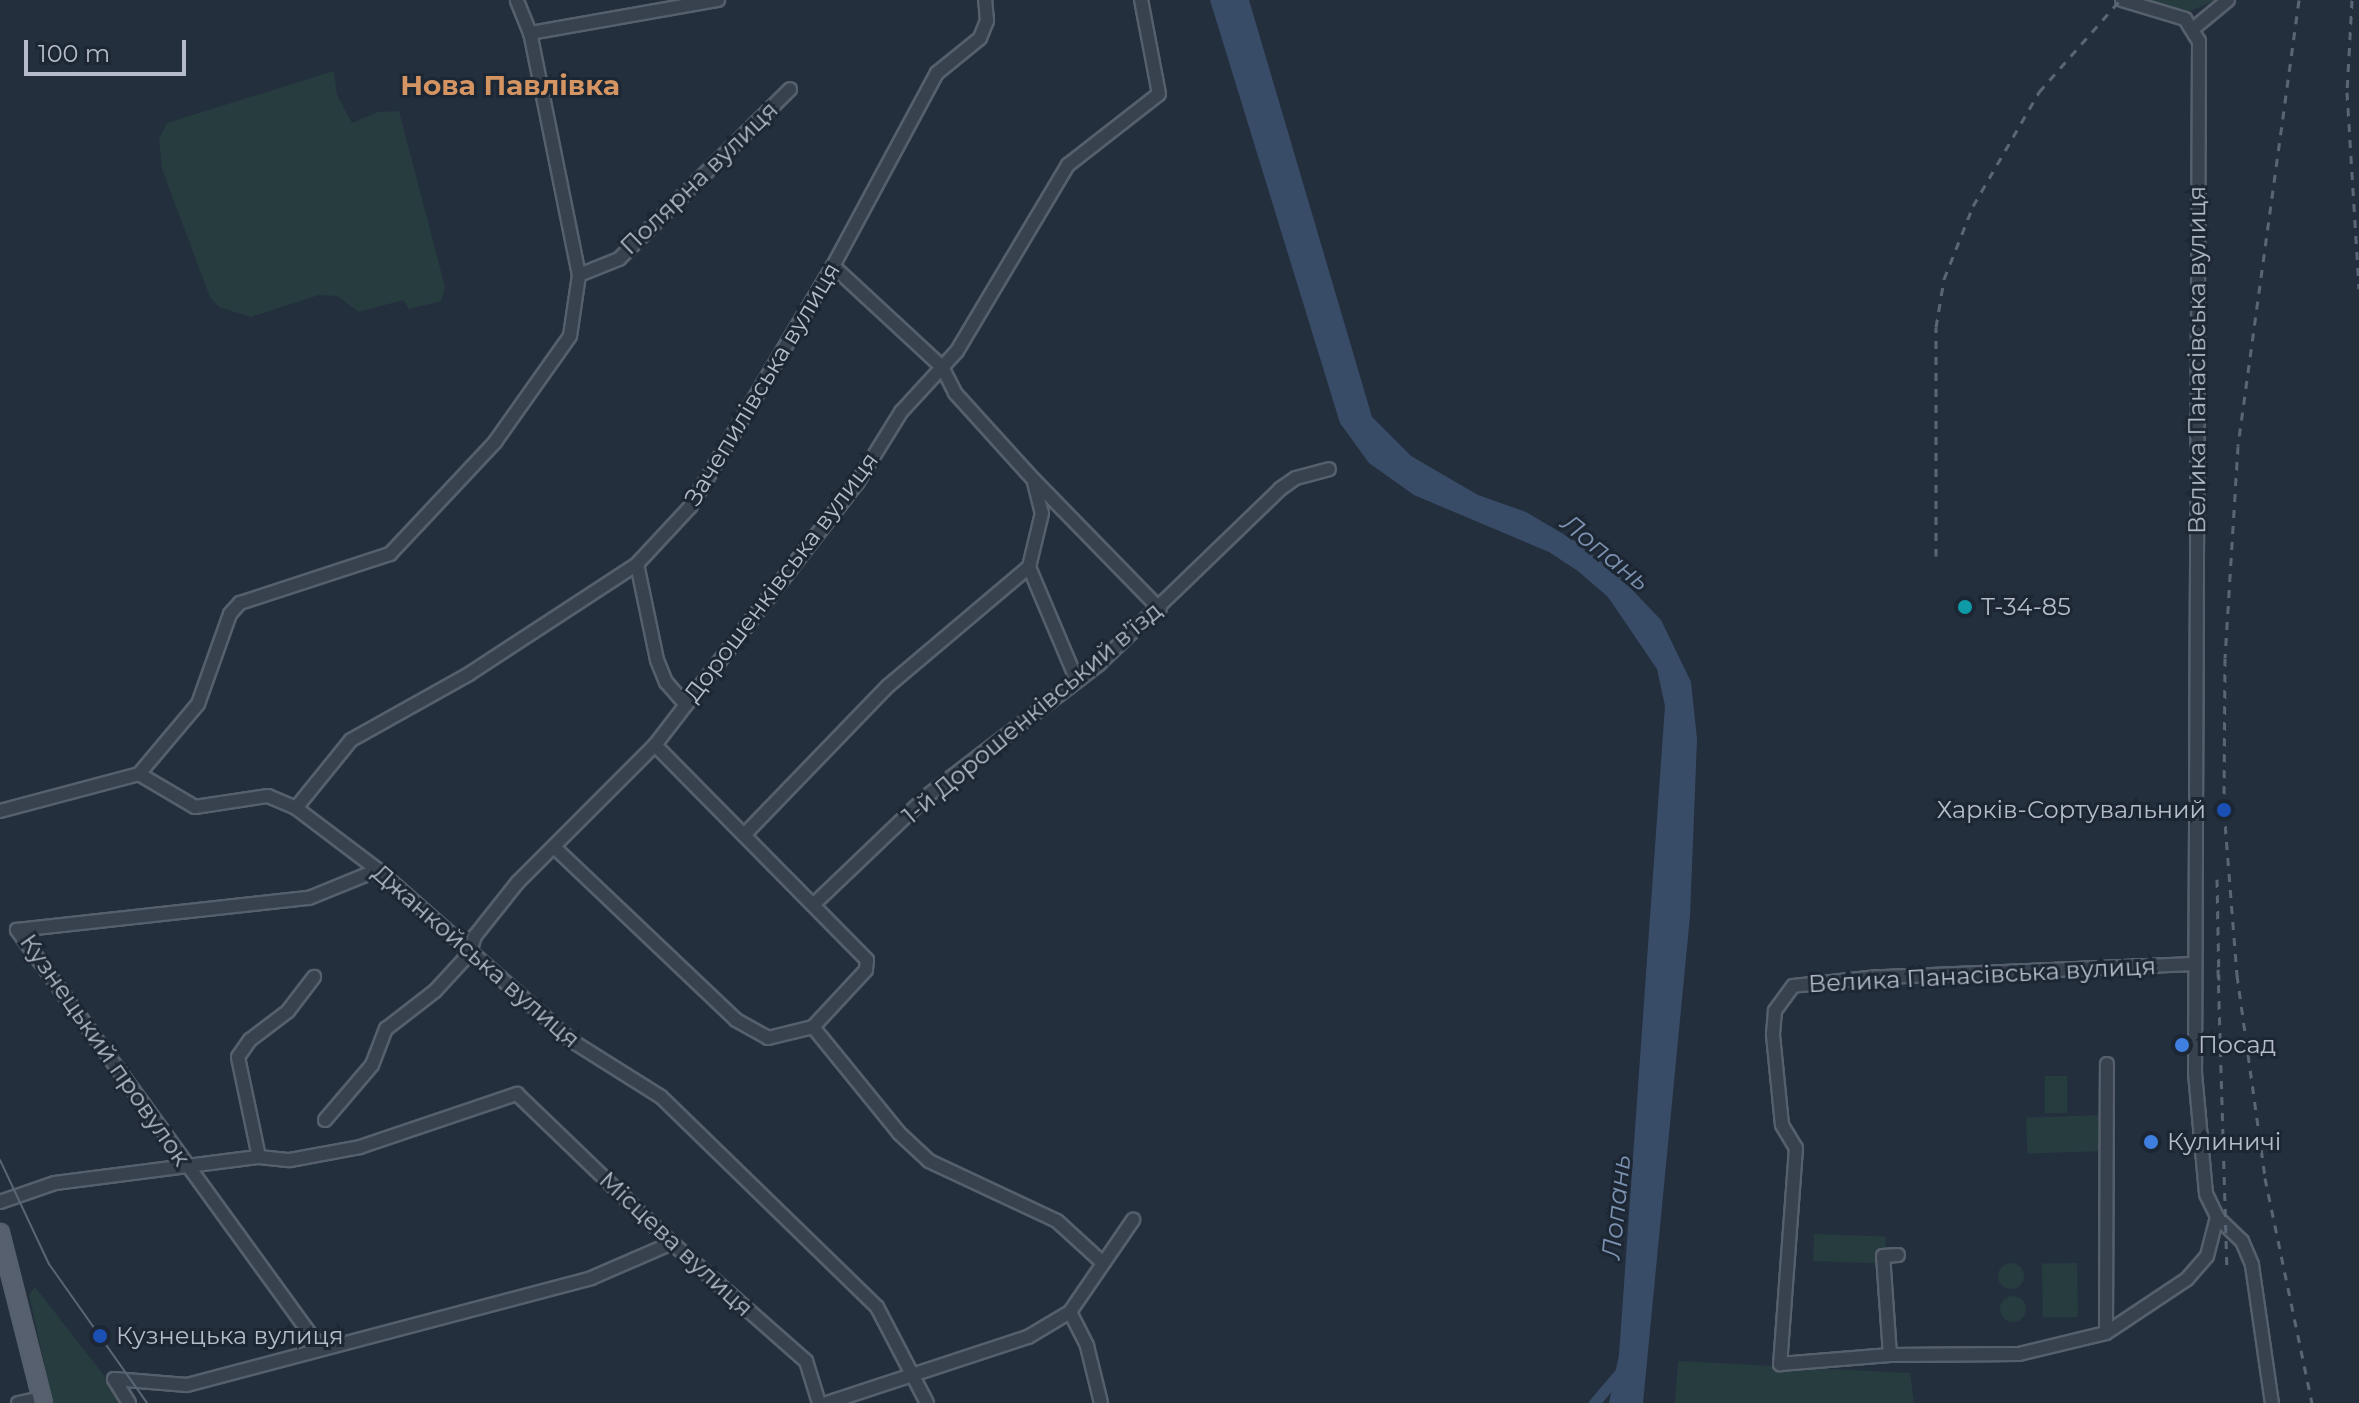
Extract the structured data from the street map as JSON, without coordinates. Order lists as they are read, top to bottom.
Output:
{
  "streets": {
    "street": [
      "Полярна вулиця",
      "Велика Панасівська вулиця",
      "Зачепилівська вулиця",
      "Дорошенківська вулиця",
      "1-й Дорошенківський в’їзд",
      "Джанкойська вулиця",
      "Кузнецький провулок",
      "Місцева вулиця"
    ]
  },
  "crossings": [
    ["Зачепилівська вулиця", "Джанкойська вулиця"],
    ["Дорошенківська вулиця", "Джанкойська вулиця"],
    ["Джанкойська вулиця", "Кузнецький провулок"]
  ],
  "districts": ["Нова Павлівка"],
  "water": ["Лопань"],
  "places": [
    "Т-34-85",
    "Харків-Сортувальний",
    "Посад",
    "Кулиничі",
    "Кузнецька вулиця"
  ],
  "scale_bar": "100 m"
}
